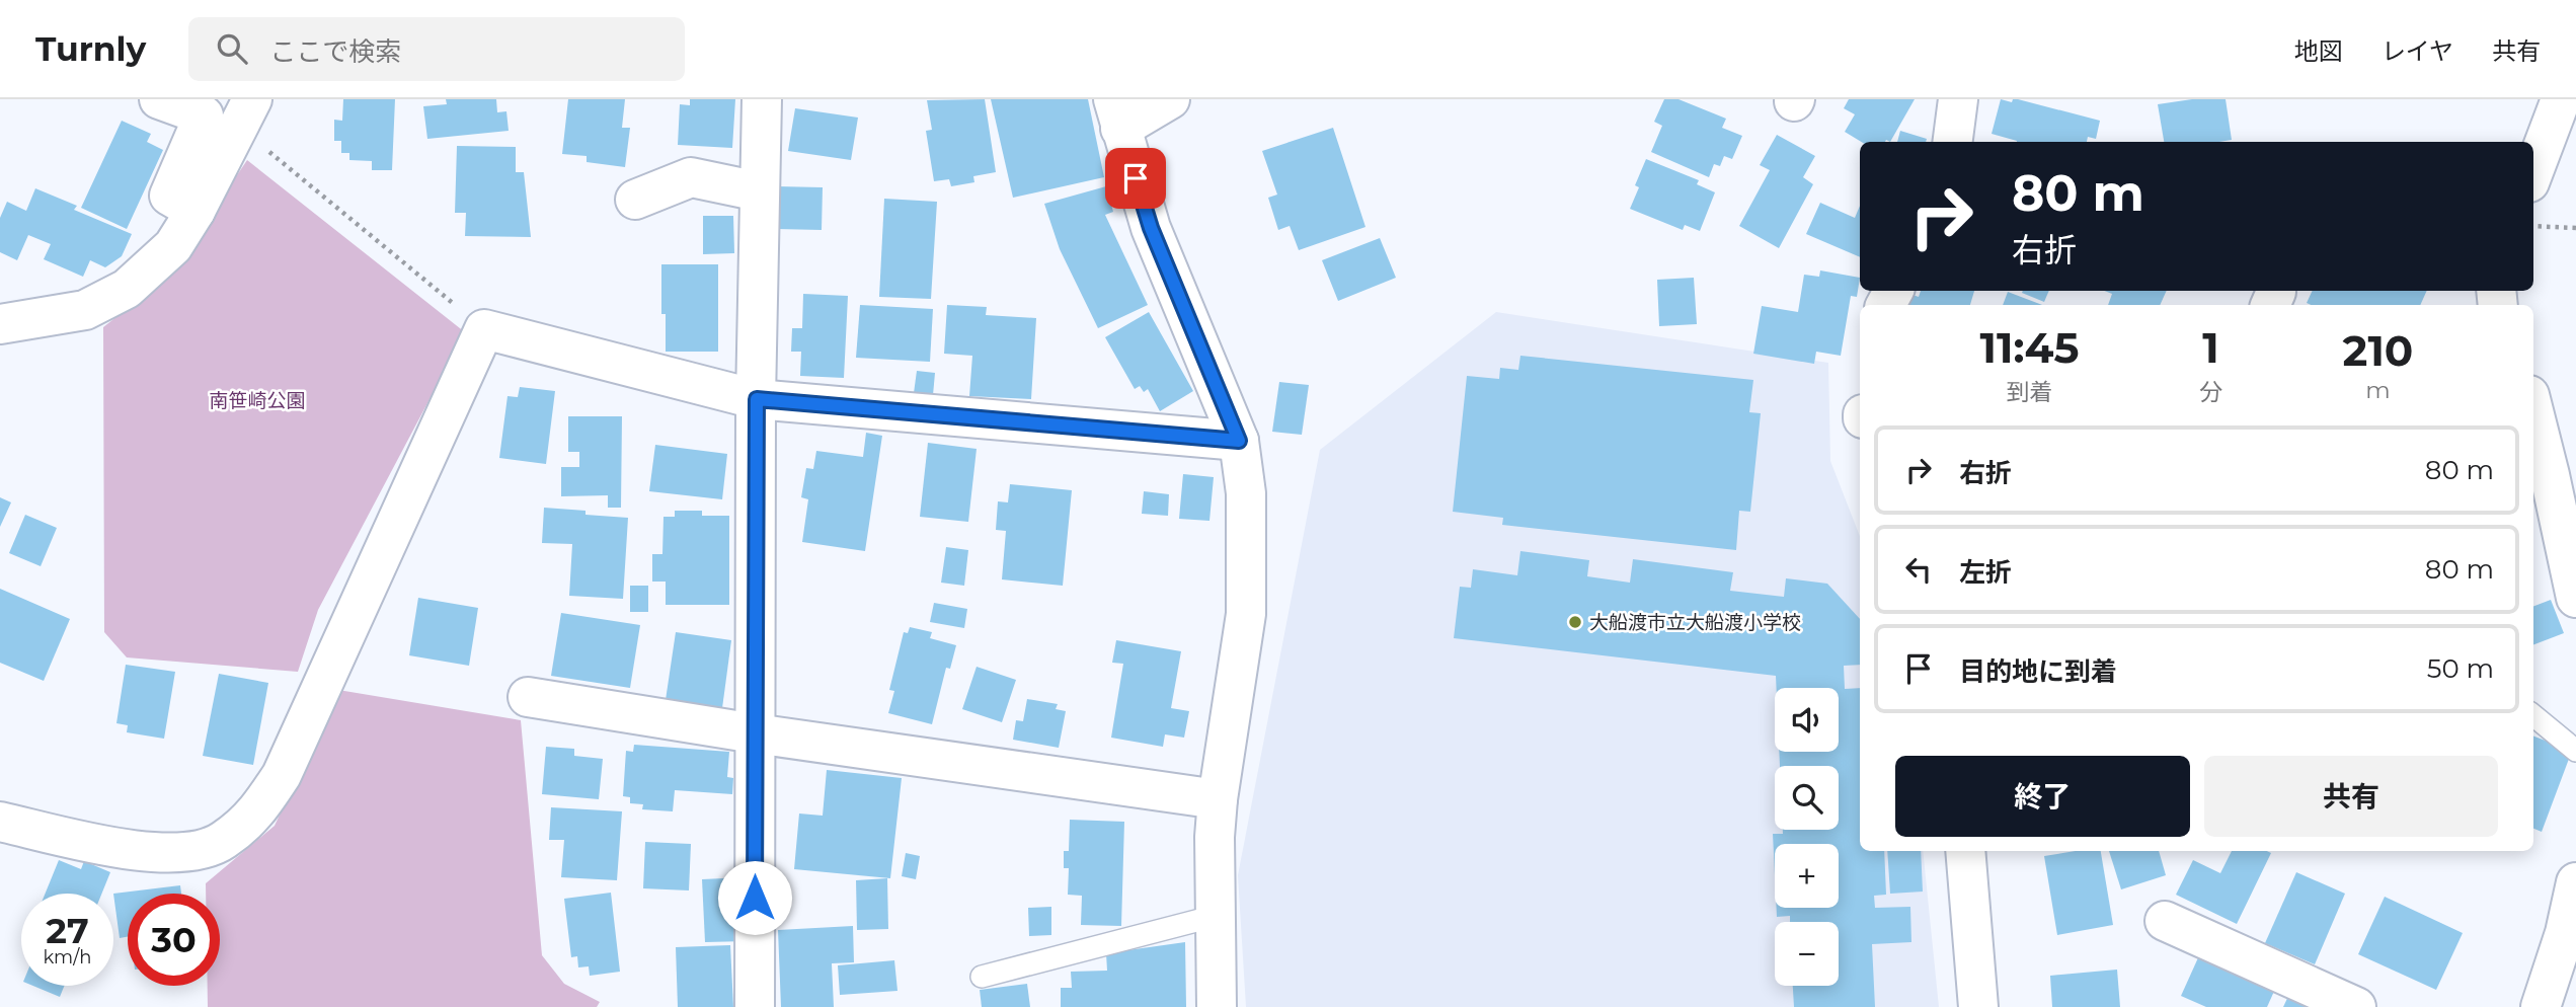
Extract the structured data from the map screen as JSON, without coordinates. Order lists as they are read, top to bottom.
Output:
{
  "parks": ["南笹崎公園"],
  "places": ["大船渡市立大船渡小学校"],
  "page": {
    "header": "Turnly",
    "search": "ここで検索",
    "nav": ["地図", "レイヤ", "共有"],
    "turn": ["80 m", "右折"],
    "eta": [
      "11:45",
      "到着",
      "1",
      "分",
      "210",
      "m"
    ],
    "list": [
      {
        "name": "右折",
        "value": "80 m"
      },
      {
        "name": "左折",
        "value": "80 m"
      },
      {
        "name": "目的地に到着",
        "value": "50 m"
      }
    ],
    "map_buttons": ["+", "−"],
    "buttons": ["終了", "共有"],
    "speed": "27 km/h",
    "limit": "30"
  }
}
